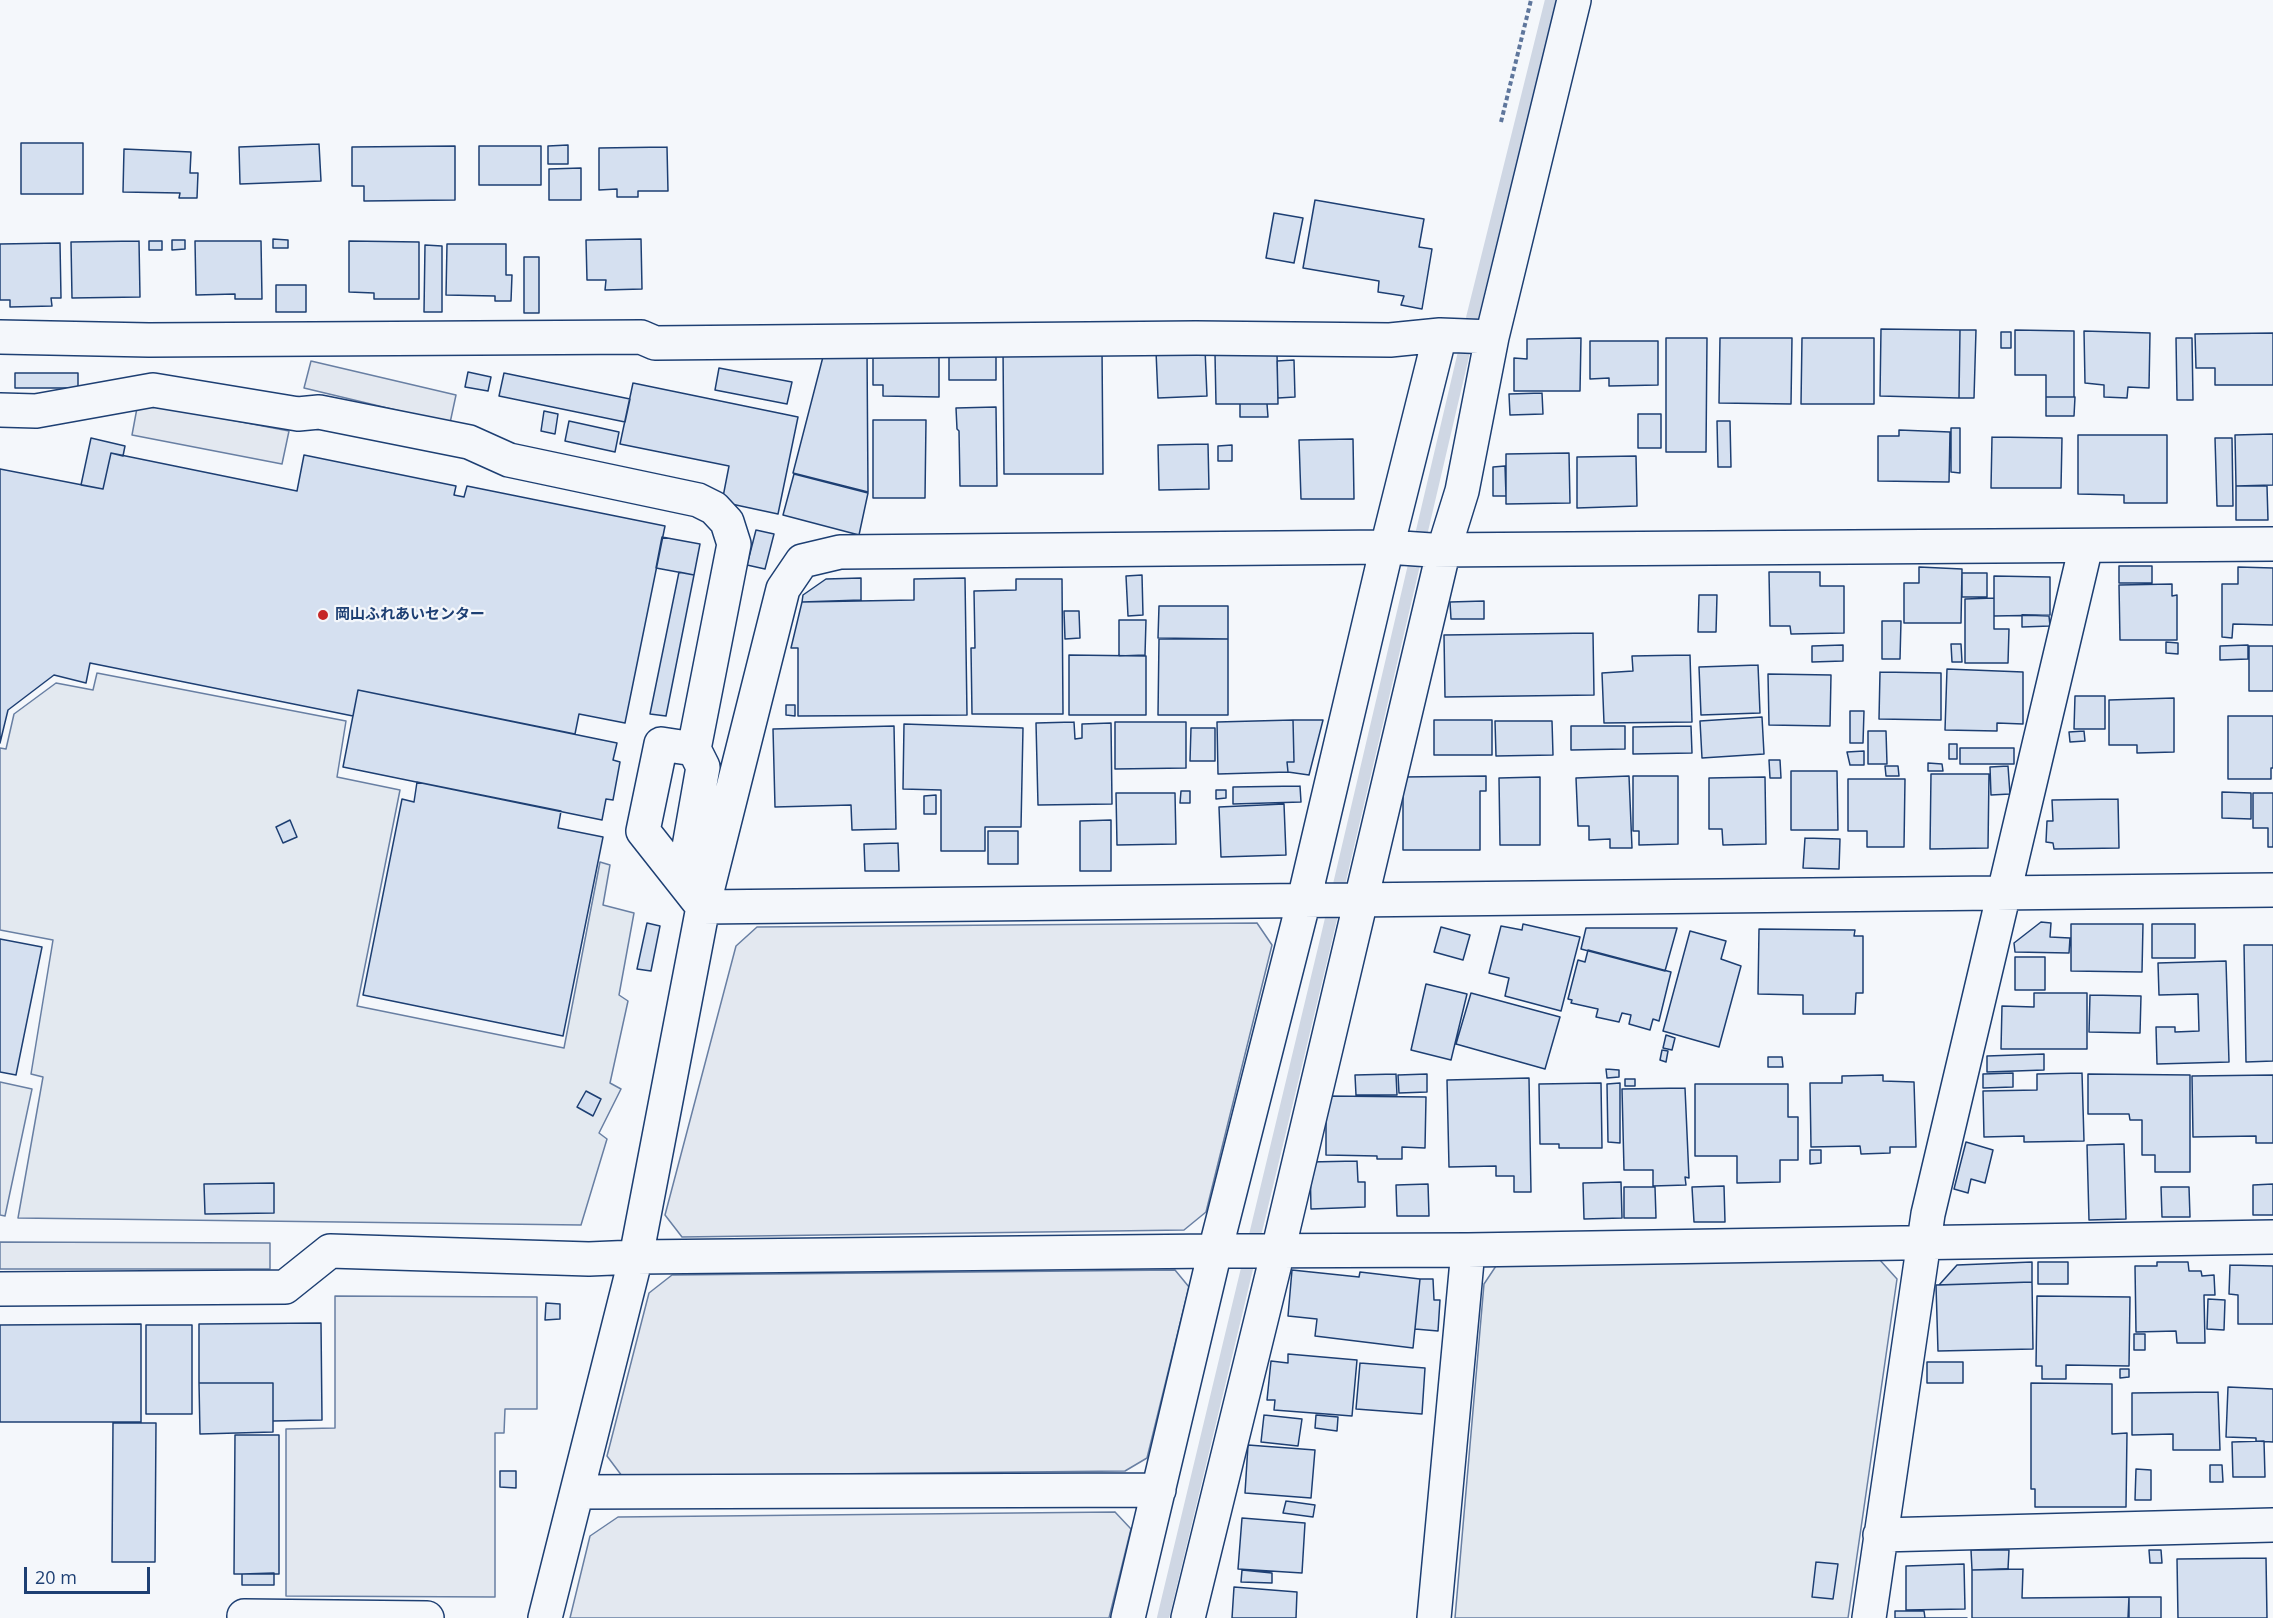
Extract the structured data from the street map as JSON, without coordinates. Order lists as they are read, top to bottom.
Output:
{
  "places": ["岡山ふれあいセンター"],
  "scale_bar": "20 m"
}
